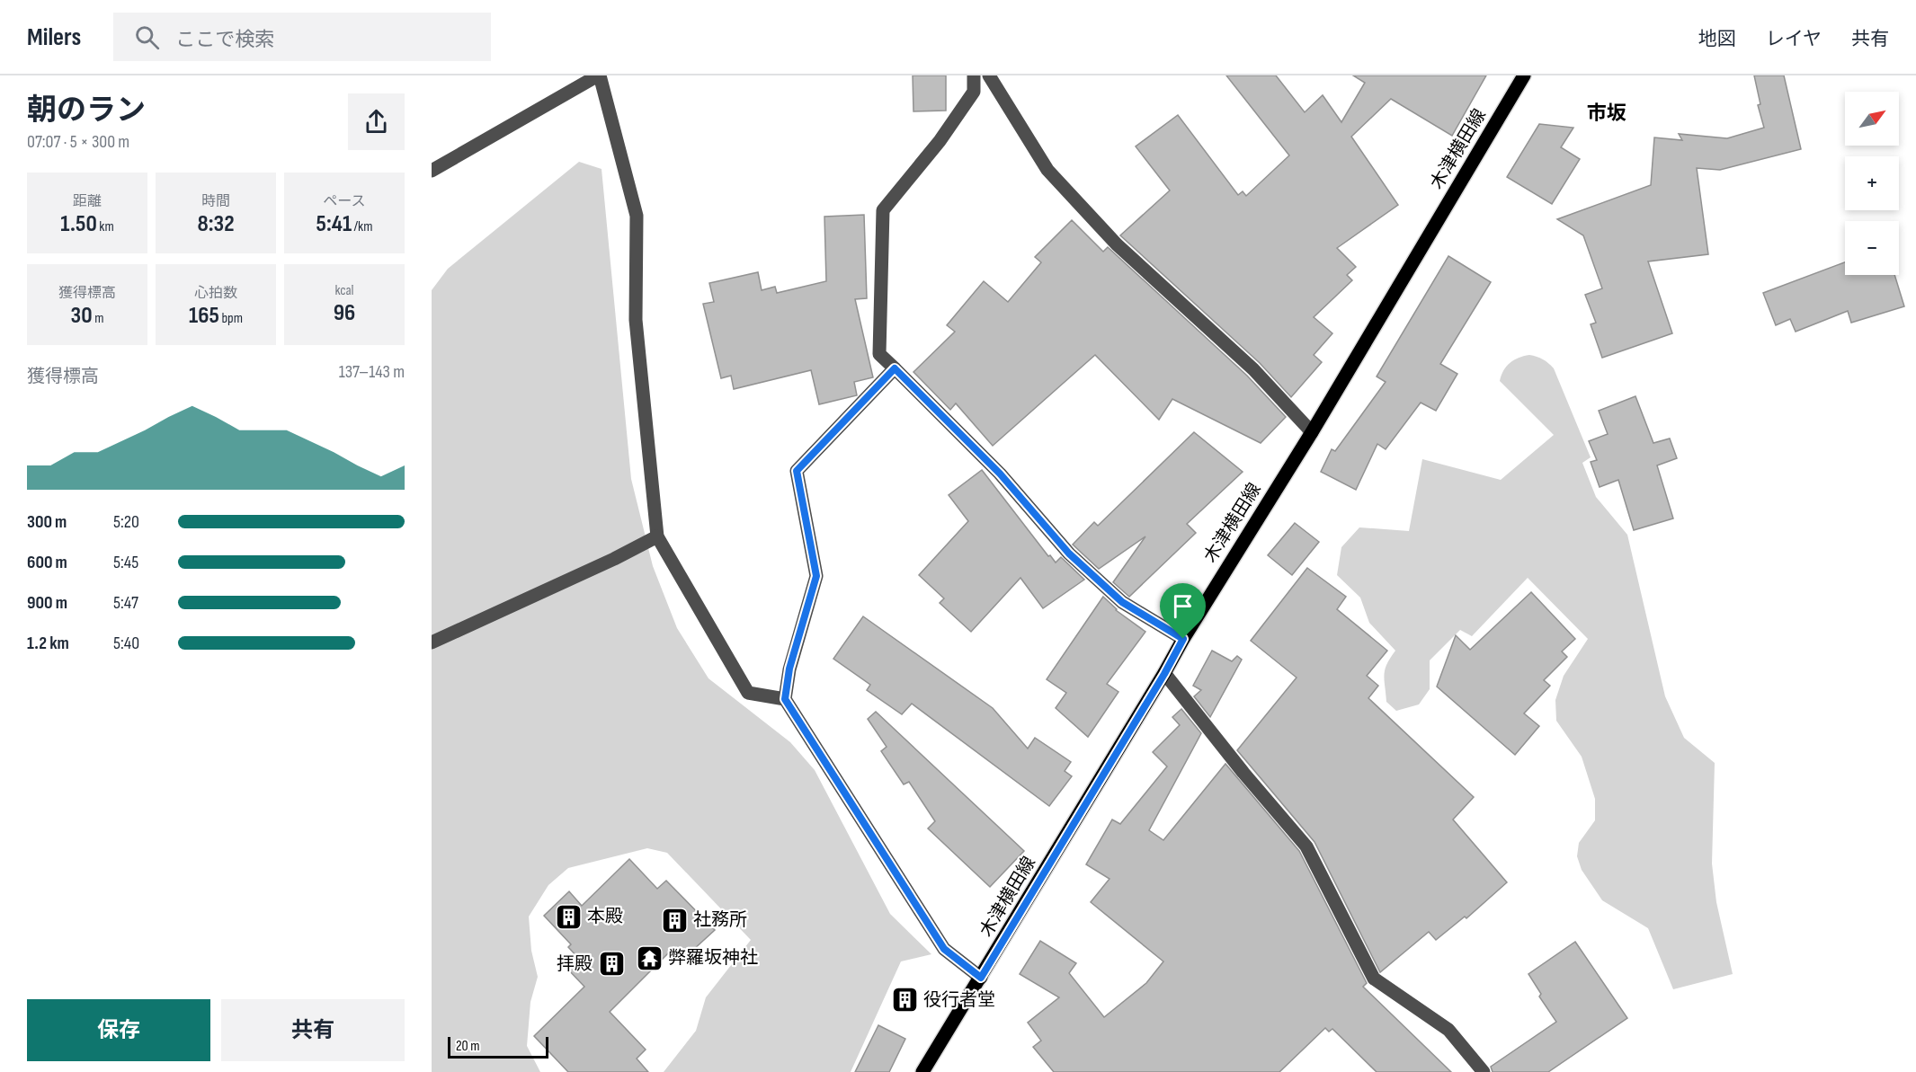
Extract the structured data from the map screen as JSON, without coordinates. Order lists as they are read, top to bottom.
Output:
{
  "streets": {
    "main road": ["木津横田線"]
  },
  "districts": ["市坂"],
  "places": {
    "building": [
      "本殿",
      "社務所",
      "拝殿",
      "役行者堂"
    ],
    "temple": ["弊羅坂神社"]
  },
  "scale_bar": "20 m",
  "north": "top right",
  "page": {
    "header": "Milers",
    "search": "ここで検索",
    "nav": ["地図", "レイヤ", "共有"],
    "heading": ["朝のラン", "07:07 · 5 × 300 m"],
    "map_buttons": ["+", "−"],
    "stats": [
      ["距離", "1.50 km"],
      ["時間", "8:32"],
      ["ペース", "5:41 /km"],
      ["獲得標高", "30 m"],
      ["心拍数", "165 bpm"],
      ["kcal", "96"]
    ],
    "chart": ["獲得標高", "137–143 m"],
    "list": [
      {
        "name": "300 m",
        "note": "5:20"
      },
      {
        "name": "600 m",
        "note": "5:45"
      },
      {
        "name": "900 m",
        "note": "5:47"
      },
      {
        "name": "1.2 km",
        "note": "5:40"
      }
    ],
    "buttons": ["保存", "共有"],
    "scale": "20 m"
  }
}
